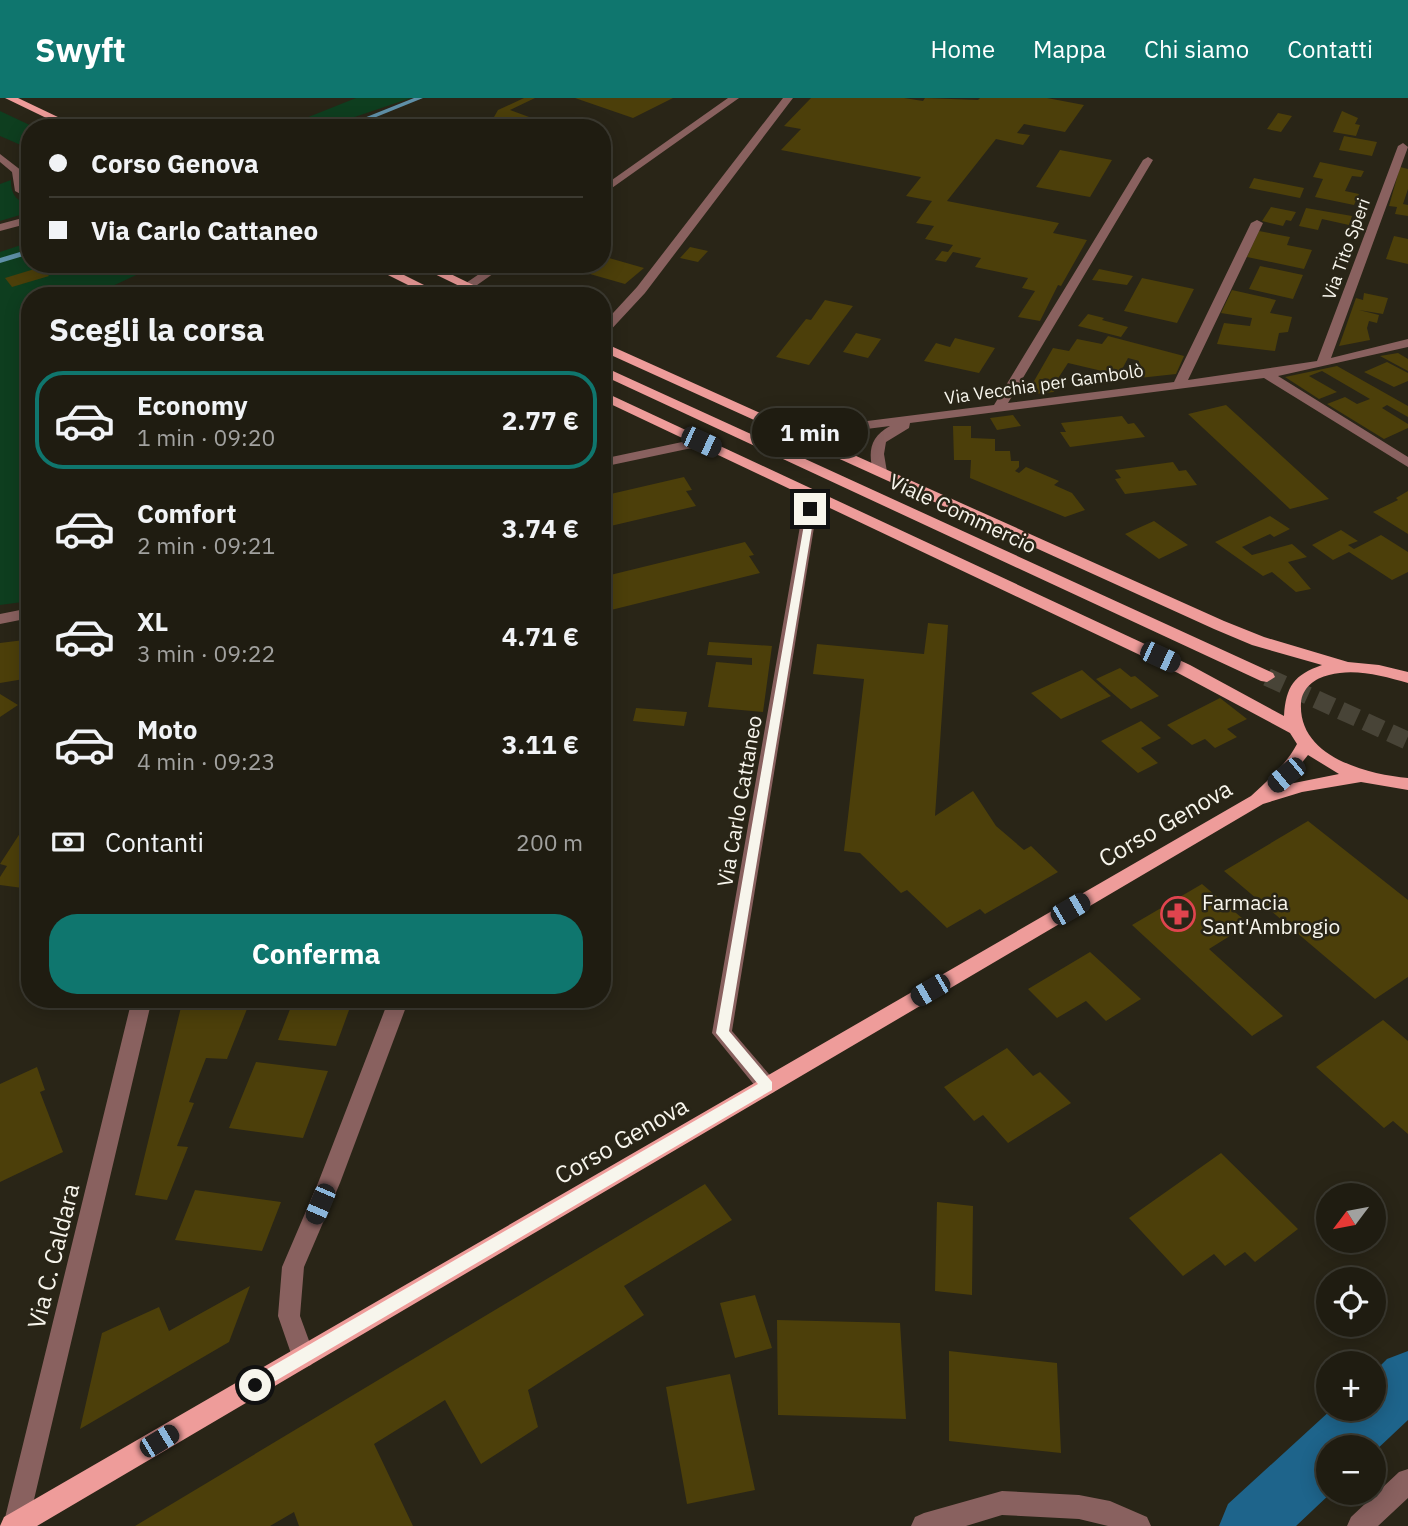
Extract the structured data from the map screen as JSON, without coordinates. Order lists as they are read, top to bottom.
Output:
{
  "streets": {
    "main road": ["Viale Commercio", "Corso Genova"],
    "street": [
      "Via Tito Speri",
      "Via Vecchia per Gambolò",
      "Via Carlo Cattaneo",
      "Via C. Caldara"
    ]
  },
  "crossings": [
    ["Via Tito Speri", "Via Vecchia per Gambolò"],
    ["Via Carlo Cattaneo", "Corso Genova"],
    ["Corso Genova", "Via C. Caldara"]
  ],
  "places": {
    "pharmacy": ["Farmacia Sant'Ambrogio"]
  },
  "north": "bottom left",
  "page": {
    "header": "Swyft",
    "nav": [
      "Home",
      "Mappa",
      "Chi siamo",
      "Contatti"
    ],
    "banner": ["Corso Genova", "Via Carlo Cattaneo"],
    "heading": "Scegli la corsa",
    "list": [
      {
        "name": "Economy",
        "note": "1 min · 09:20",
        "value": "2.77 €"
      },
      {
        "name": "Comfort",
        "note": "2 min · 09:21",
        "value": "3.74 €"
      },
      {
        "name": "XL",
        "note": "3 min · 09:22",
        "value": "4.71 €"
      },
      {
        "name": "Moto",
        "note": "4 min · 09:23",
        "value": "3.11 €"
      }
    ],
    "bubble": "1 min",
    "pay": ["Contanti", "200 m"],
    "buttons": "Conferma",
    "map_buttons": ["+", "−"]
  }
}
